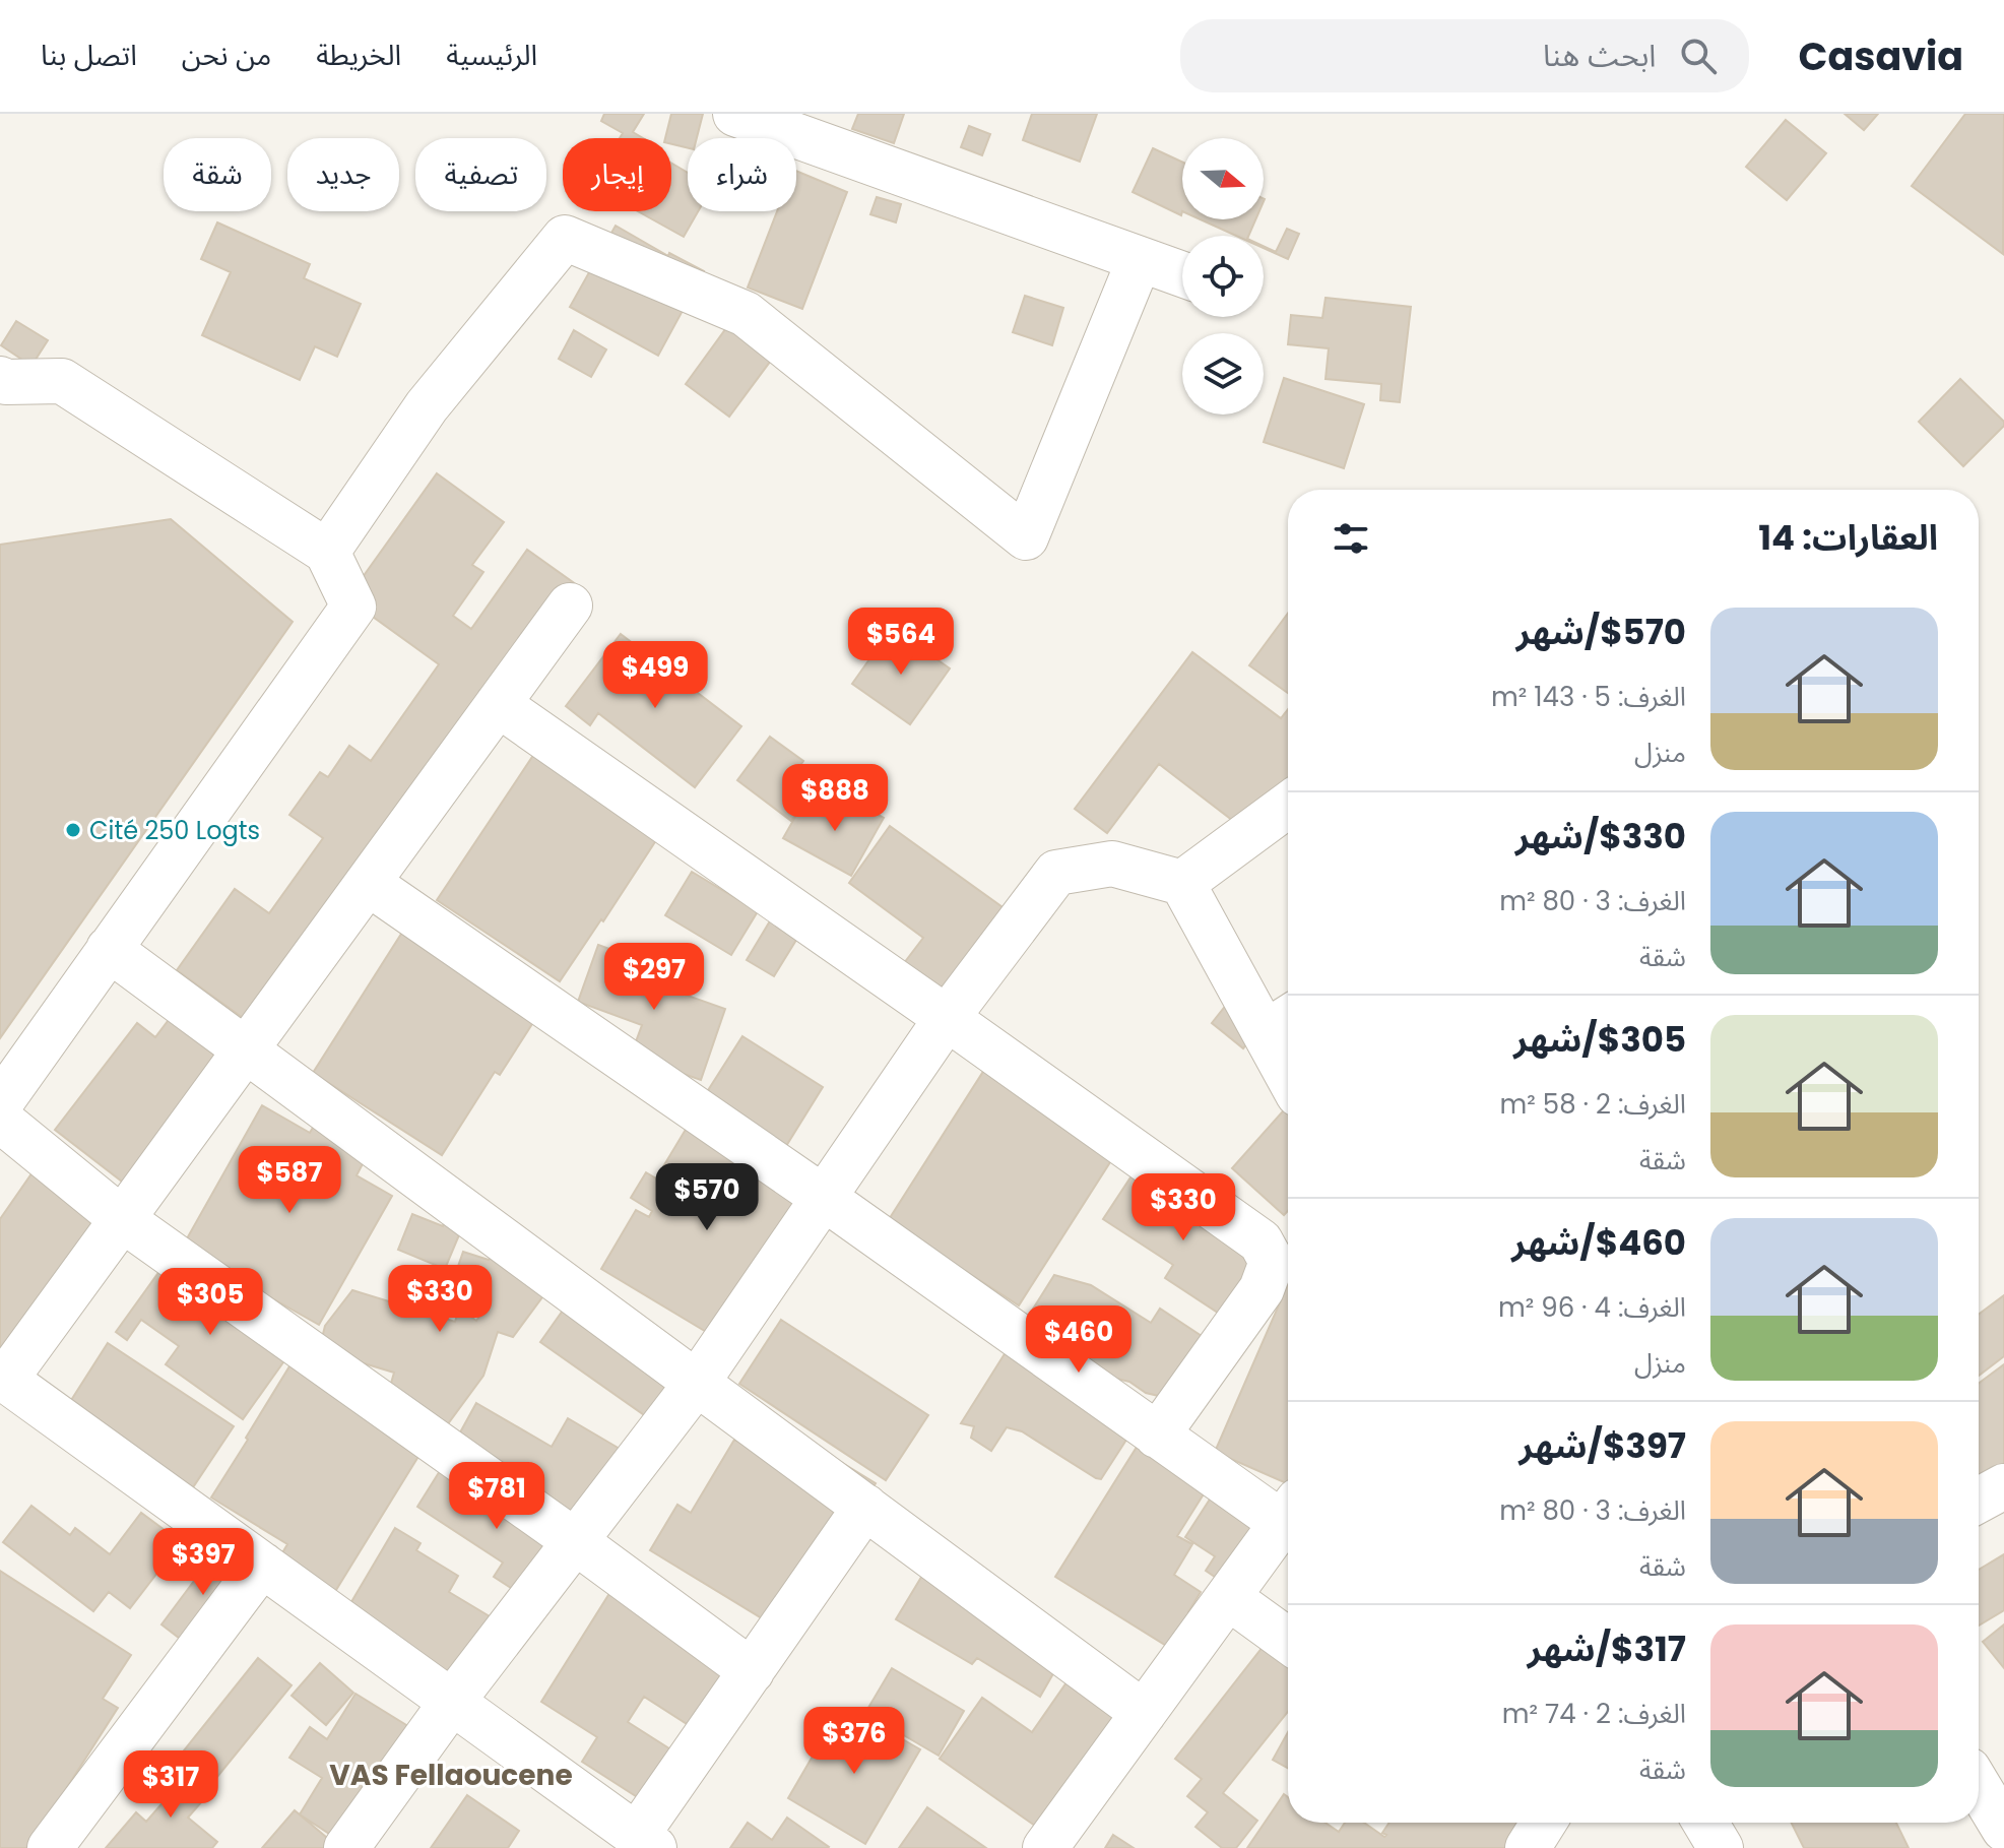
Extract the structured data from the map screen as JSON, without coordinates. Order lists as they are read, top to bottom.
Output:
{
  "districts": ["VAS Fellaoucene"],
  "places": ["Cité 250 Logts"],
  "north": "right",
  "page": {
    "header": "Casavia",
    "search": "ابحث هنا",
    "nav": [
      "الرئيسية",
      "الخريطة",
      "من نحن",
      "اتصل بنا"
    ],
    "chip": [
      "شراء",
      "إيجار",
      "تصفية",
      "جديد",
      "شقة"
    ],
    "heading": "العقارات: 14",
    "list": [
      {
        "name": "$570/شهر",
        "note": "الغرف: 5 · 143 m² · منزل"
      },
      {
        "name": "$330/شهر",
        "note": "الغرف: 3 · 80 m² · شقة"
      },
      {
        "name": "$305/شهر",
        "note": "الغرف: 2 · 58 m² · شقة"
      },
      {
        "name": "$460/شهر",
        "note": "الغرف: 4 · 96 m² · منزل"
      },
      {
        "name": "$397/شهر",
        "note": "الغرف: 3 · 80 m² · شقة"
      },
      {
        "name": "$317/شهر",
        "note": "الغرف: 2 · 74 m² · شقة"
      }
    ],
    "price": [
      "$564",
      "$499",
      "$888",
      "$297",
      "$587",
      "$570",
      "$330",
      "$330",
      "$305",
      "$460",
      "$781",
      "$397",
      "$376",
      "$317"
    ]
  }
}
